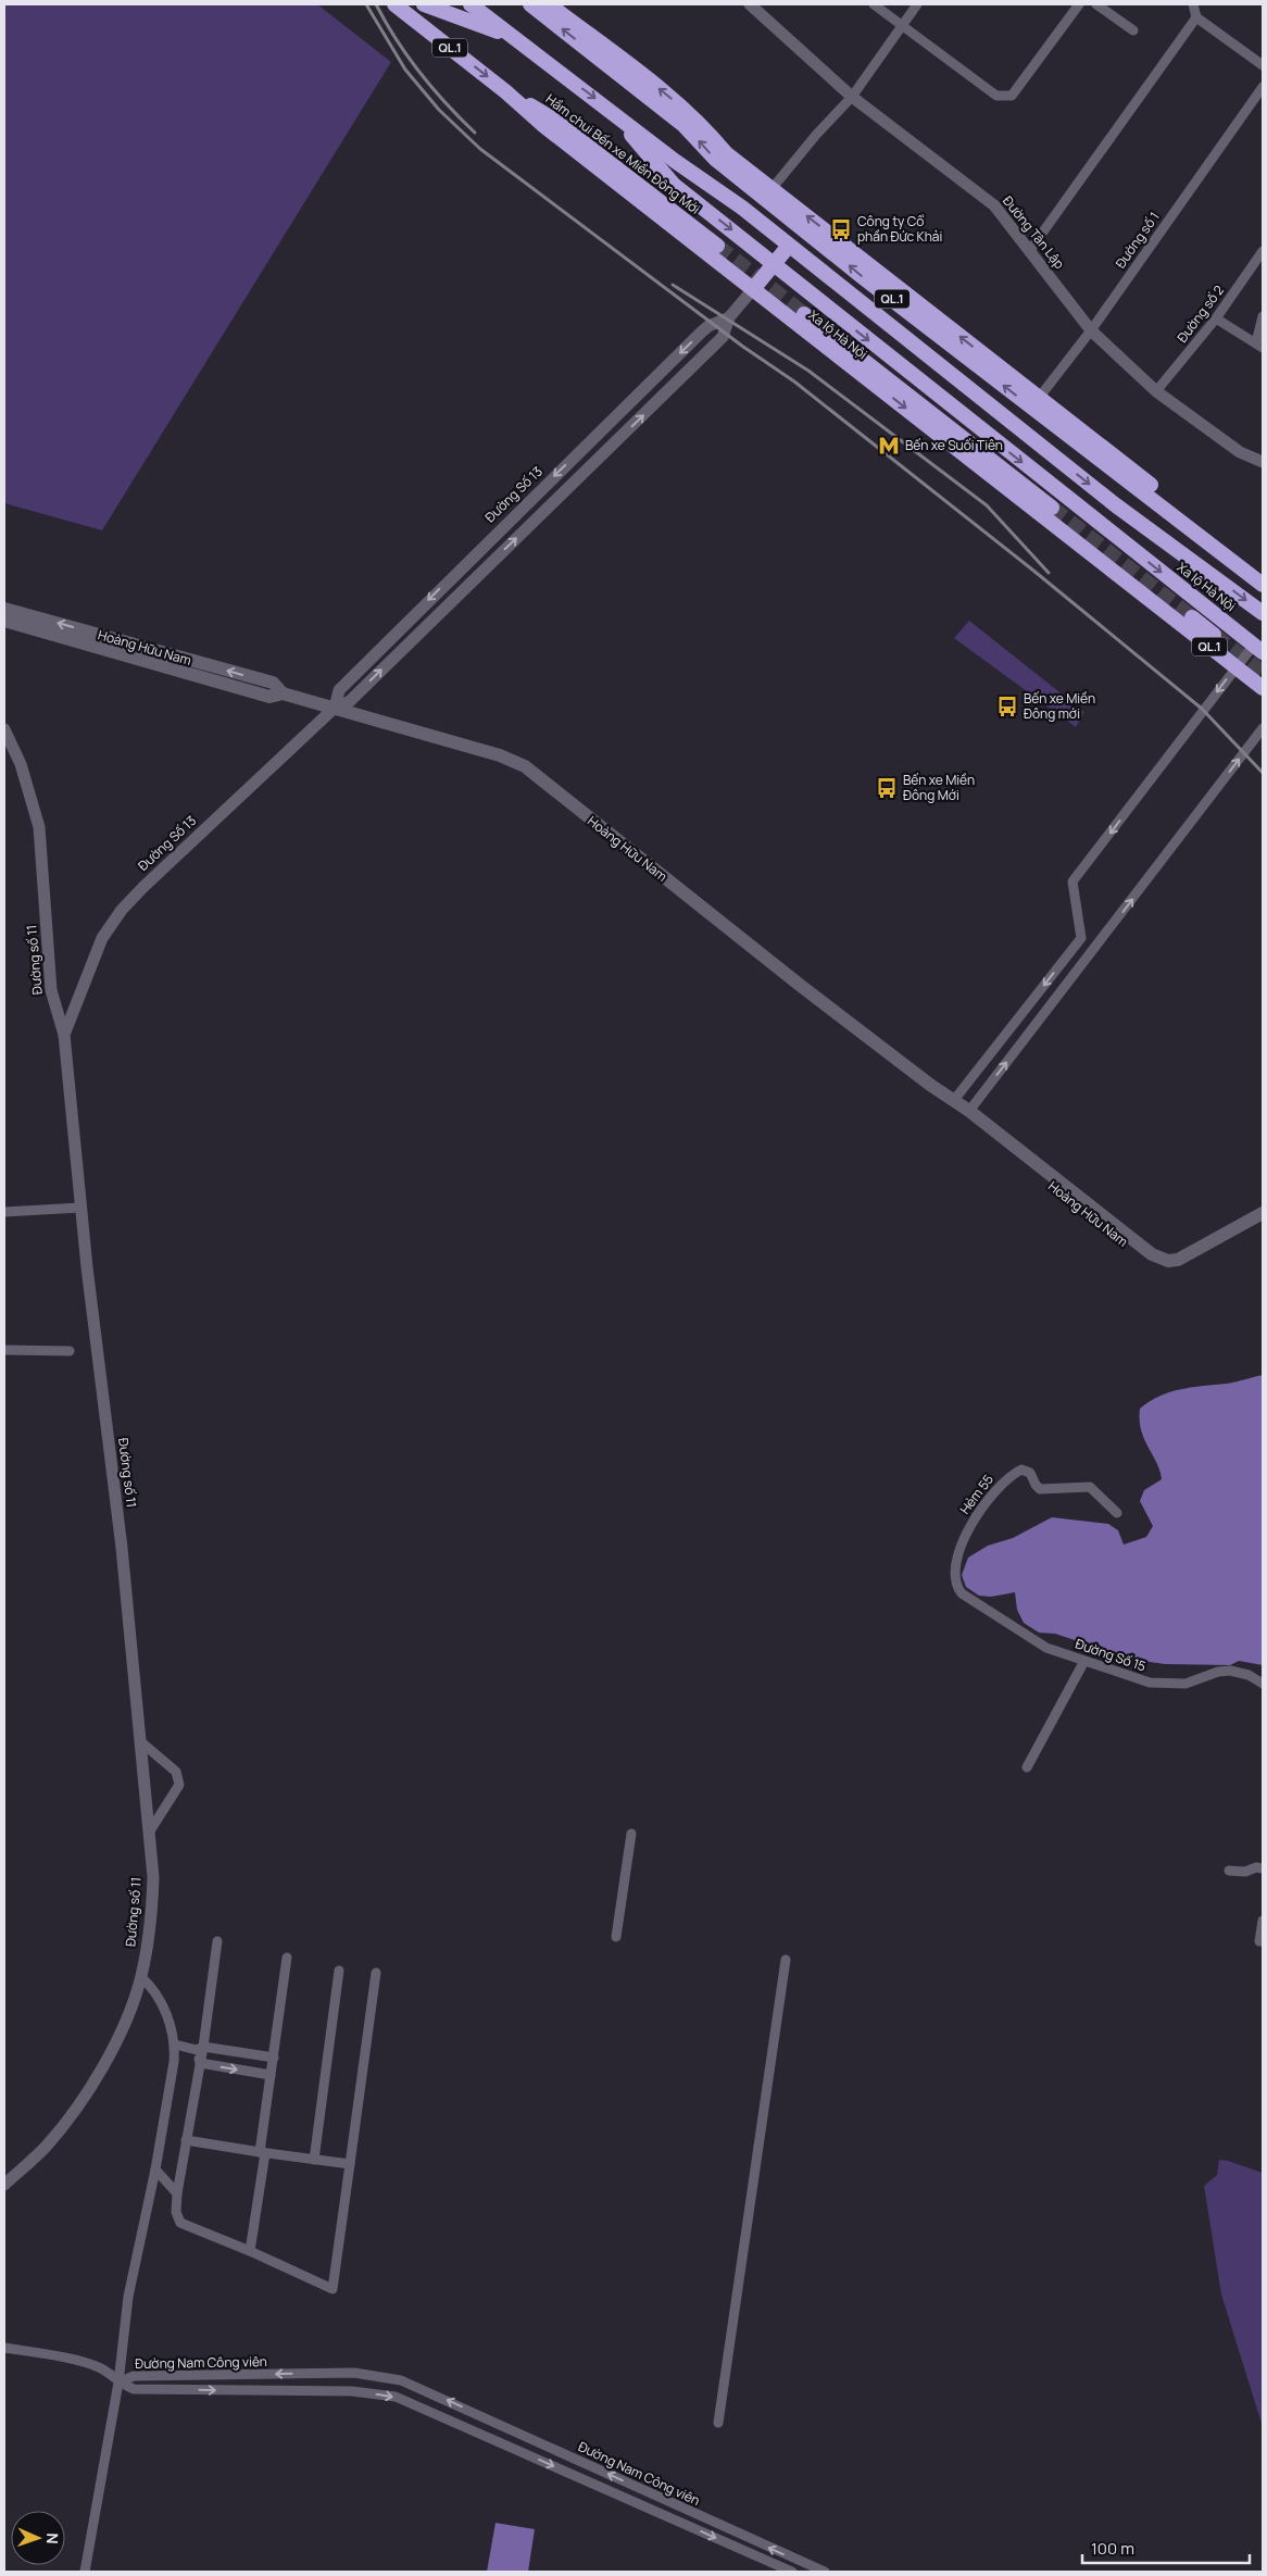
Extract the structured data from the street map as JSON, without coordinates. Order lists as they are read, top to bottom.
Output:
{
  "streets": {
    "highway": ["QL.1", "Hầm chui Bến xe Miền Đông Mới", "Xa lộ Hà Nội"],
    "main road": ["Hoàng Hữu Nam"],
    "street": [
      "Đường Tân Lập",
      "Đường số 1",
      "Đường số 2",
      "Đường Số 13",
      "Đường số 11",
      "Hẻm 55",
      "Đường Số 15",
      "Đường Nam Công viên"
    ]
  },
  "crossings": [
    ["QL.1", "Đường số 1"],
    ["QL.1", "Xa lộ Hà Nội"],
    ["Hầm chui Bến xe Miền Đông Mới", "Xa lộ Hà Nội"],
    ["Đường Tân Lập", "Đường số 1"],
    ["Đường Tân Lập", "Đường số 2"],
    ["Xa lộ Hà Nội", "Đường Số 13"],
    ["Đường Số 13", "Hoàng Hữu Nam"],
    ["Đường Số 13", "Đường số 11"],
    ["Hẻm 55", "Đường Số 15"]
  ],
  "places": {
    "bus stop": ["Công ty Cổ phần Đức Khải", "Bến xe Miền Đông mới", "Bến xe Miền Đông Mới"],
    "metro station": ["Bến xe Suối Tiên"]
  },
  "scale_bar": "100 m",
  "north": "right"
}
